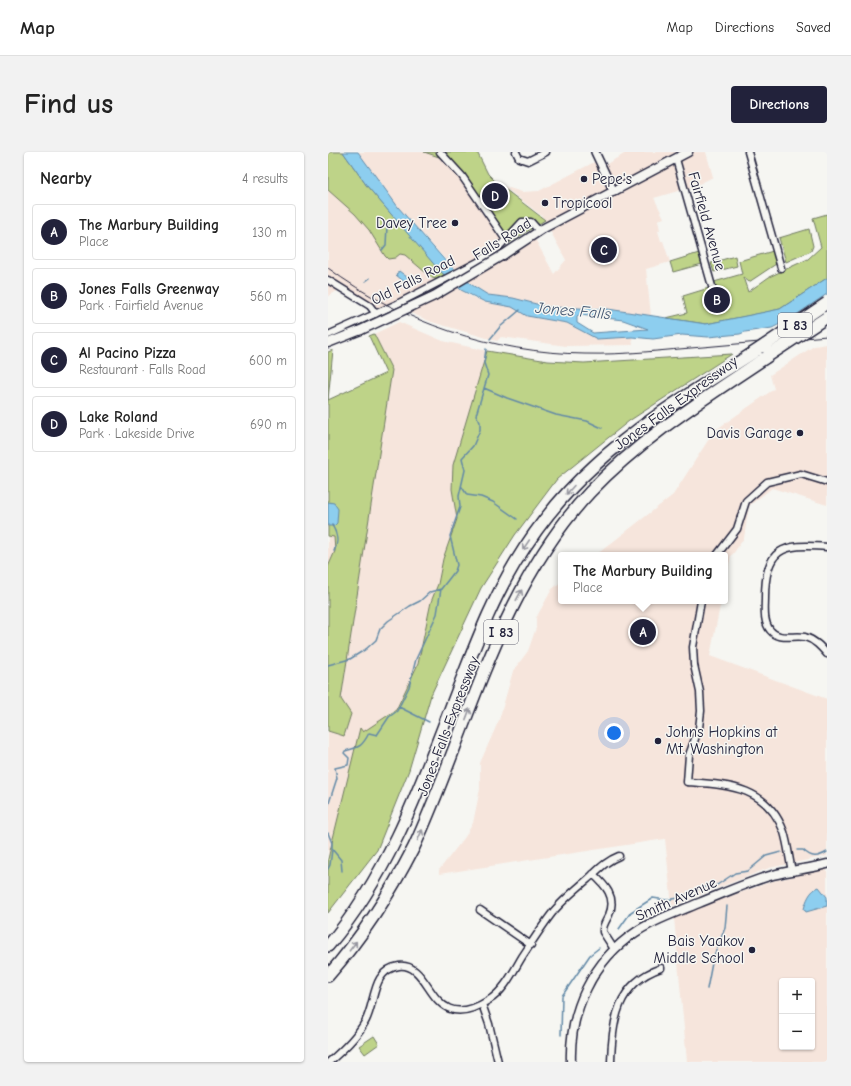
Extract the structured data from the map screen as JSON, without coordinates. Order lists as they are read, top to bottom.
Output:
{
  "streets": {
    "highway": ["I 83", "Jones Falls Expressway"],
    "main road": ["Falls Road", "Smith Avenue"],
    "street": ["Fairfield Avenue", "Old Falls Road"]
  },
  "crossings": [
    ["Fairfield Avenue", "Falls Road"],
    ["Falls Road", "Old Falls Road"]
  ],
  "water": ["Jones Falls"],
  "places": [
    "Pepe's",
    "Tropicool",
    "Davey Tree",
    "Davis Garage",
    "Johns Hopkins at Mt. Washington",
    "Bais Yaakov Middle School"
  ],
  "page": {
    "header": "Map",
    "nav": ["Map", "Directions", "Saved"],
    "buttons": "Directions",
    "title": "Find us",
    "heading": ["Nearby", "4 results"],
    "pins": [
      "D",
      "C",
      "B",
      "A"
    ],
    "list": [
      {
        "mark": "A",
        "name": "The Marbury Building",
        "note": "Place",
        "value": "130 m"
      },
      {
        "mark": "B",
        "name": "Jones Falls Greenway",
        "note": "Park · Fairfield Avenue",
        "value": "560 m"
      },
      {
        "mark": "C",
        "name": "Al Pacino Pizza",
        "note": "Restaurant · Falls Road",
        "value": "600 m"
      },
      {
        "mark": "D",
        "name": "Lake Roland",
        "note": "Park · Lakeside Drive",
        "value": "690 m"
      }
    ],
    "popup": ["The Marbury Building", "Place"],
    "map_buttons": ["+", "−"]
  }
}
